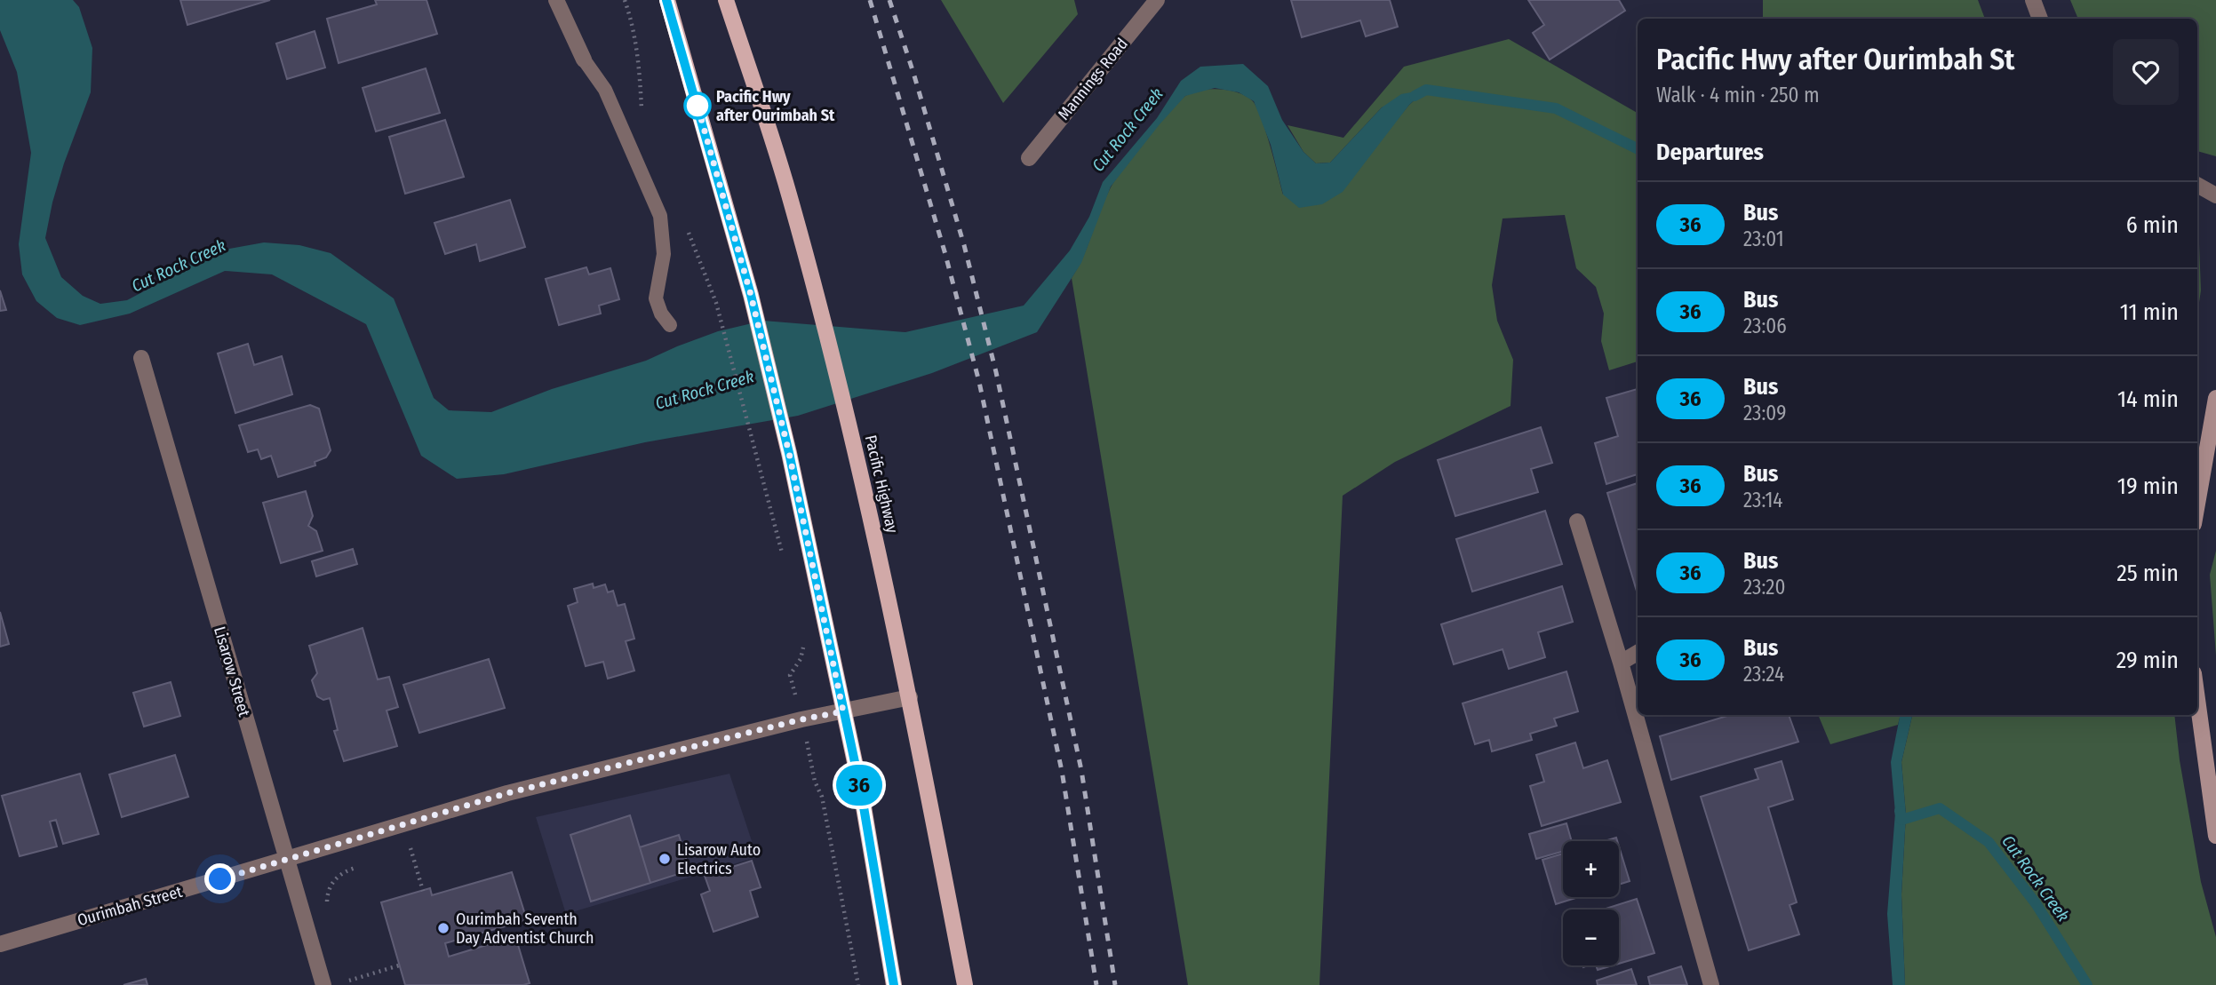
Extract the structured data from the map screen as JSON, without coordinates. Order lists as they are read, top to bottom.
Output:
{
  "streets": {
    "main road": ["Pacific Highway"],
    "street": ["Mannings Road", "Lisarow Street", "Ourimbah Street"]
  },
  "crossings": [
    ["Pacific Highway", "Ourimbah Street"],
    ["Lisarow Street", "Ourimbah Street"]
  ],
  "water": ["Cut Rock Creek"],
  "places": ["Pacific Hwy after Ourimbah St", "Lisarow Auto Electrics", "Ourimbah Seventh Day Adventist Church"],
  "lines": ["bus line 36"],
  "page": {
    "on_map": "36",
    "heading": [
      ["Pacific Hwy after Ourimbah St", "Walk · 4 min · 250 m"],
      "Departures"
    ],
    "list": [
      {
        "mark": "36",
        "name": "Bus",
        "note": "23:01",
        "value": "6 min"
      },
      {
        "mark": "36",
        "name": "Bus",
        "note": "23:06",
        "value": "11 min"
      },
      {
        "mark": "36",
        "name": "Bus",
        "note": "23:09",
        "value": "14 min"
      },
      {
        "mark": "36",
        "name": "Bus",
        "note": "23:14",
        "value": "19 min"
      },
      {
        "mark": "36",
        "name": "Bus",
        "note": "23:20",
        "value": "25 min"
      },
      {
        "mark": "36",
        "name": "Bus",
        "note": "23:24",
        "value": "29 min"
      }
    ],
    "map_buttons": ["+", "−"]
  }
}
